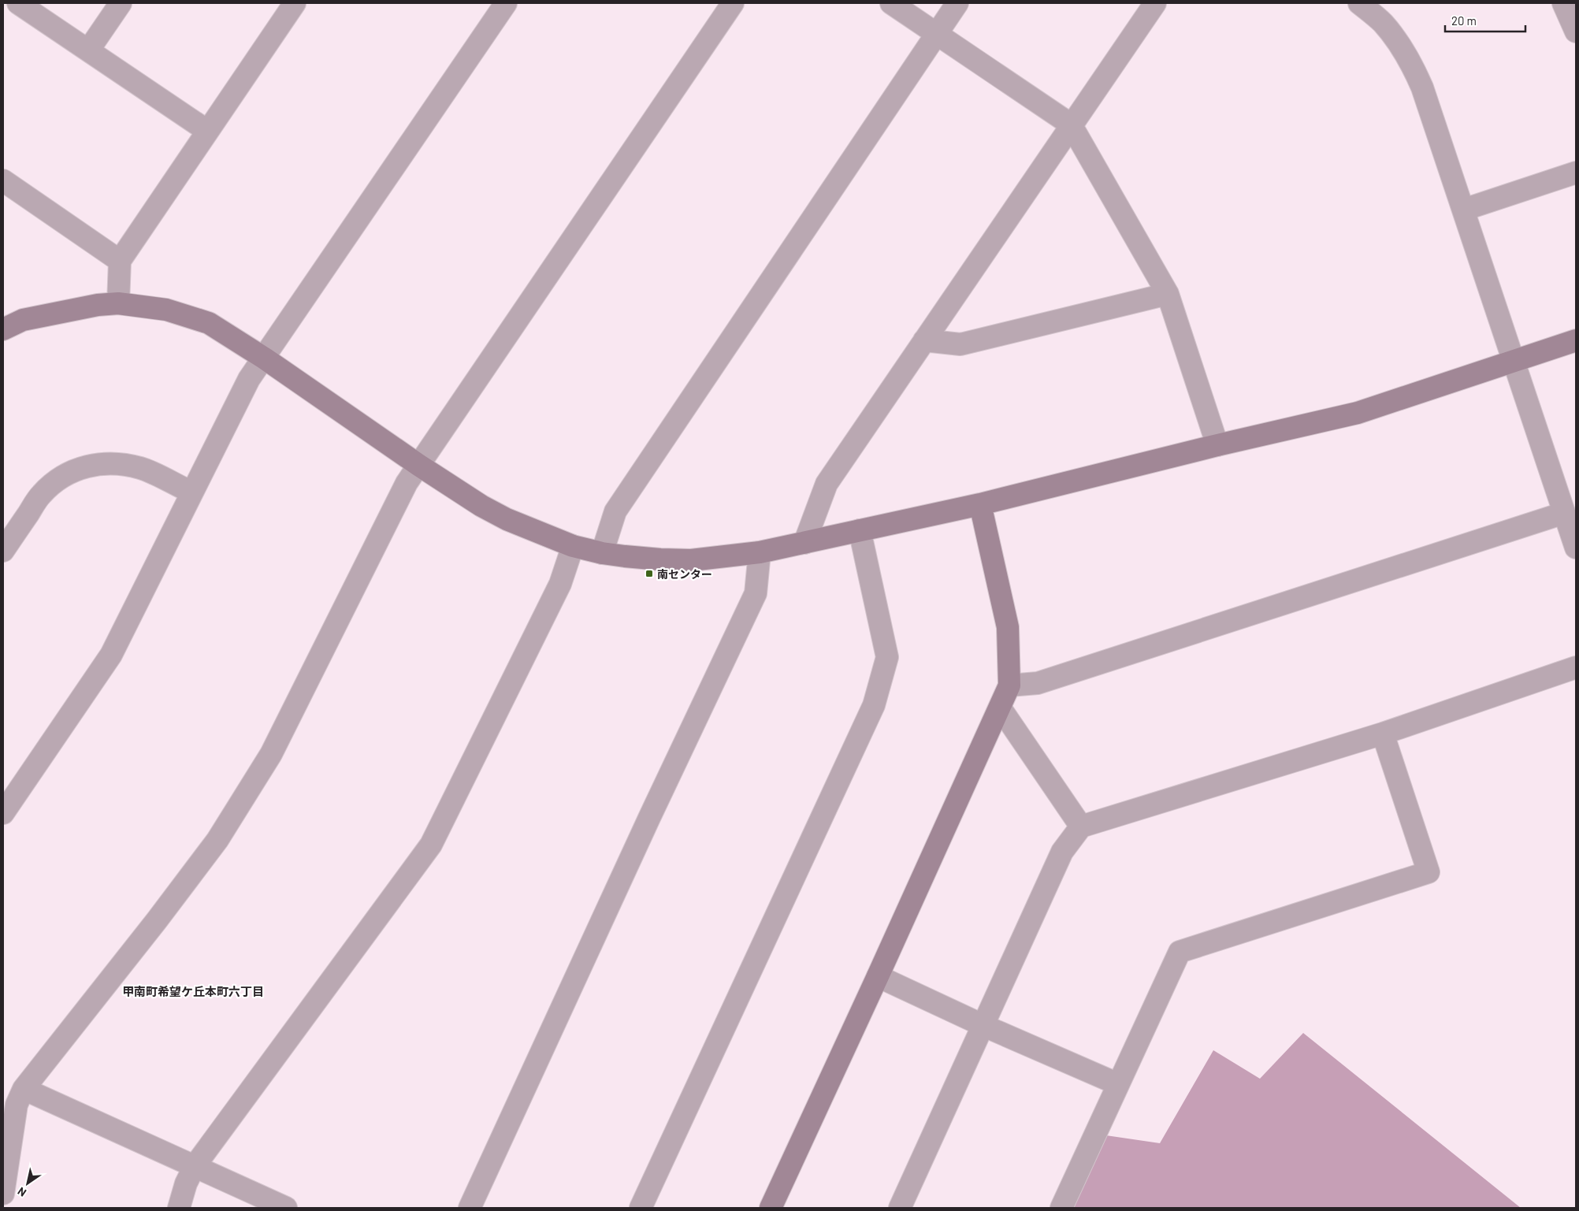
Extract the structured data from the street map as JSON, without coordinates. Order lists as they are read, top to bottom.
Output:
{
  "districts": ["甲南町希望ケ丘本町六丁目"],
  "places": {
    "transit": ["南センター"]
  },
  "scale_bar": "20 m",
  "north": "bottom left"
}
